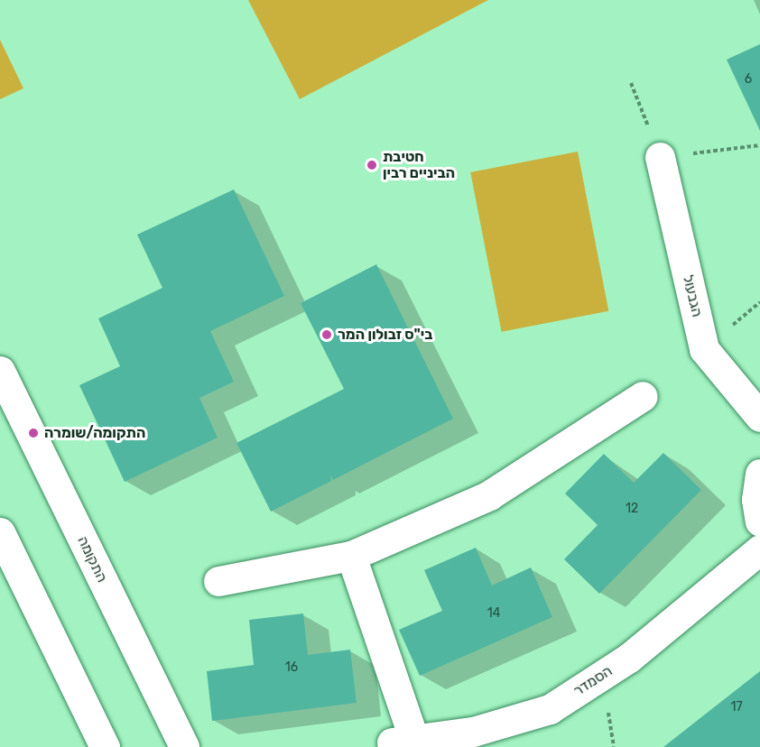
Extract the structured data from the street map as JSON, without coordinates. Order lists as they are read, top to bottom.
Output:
{
  "streets": {
    "street": ["הגבעול", "התקומה", "הסמדר"]
  },
  "places": ["חטיבת הביניים רבין", "בי\"ס זבולון המר", "התקומה/שומרה"],
  "house_numbers": [
    "6",
    "12",
    "14",
    "16",
    "17"
  ]
}
